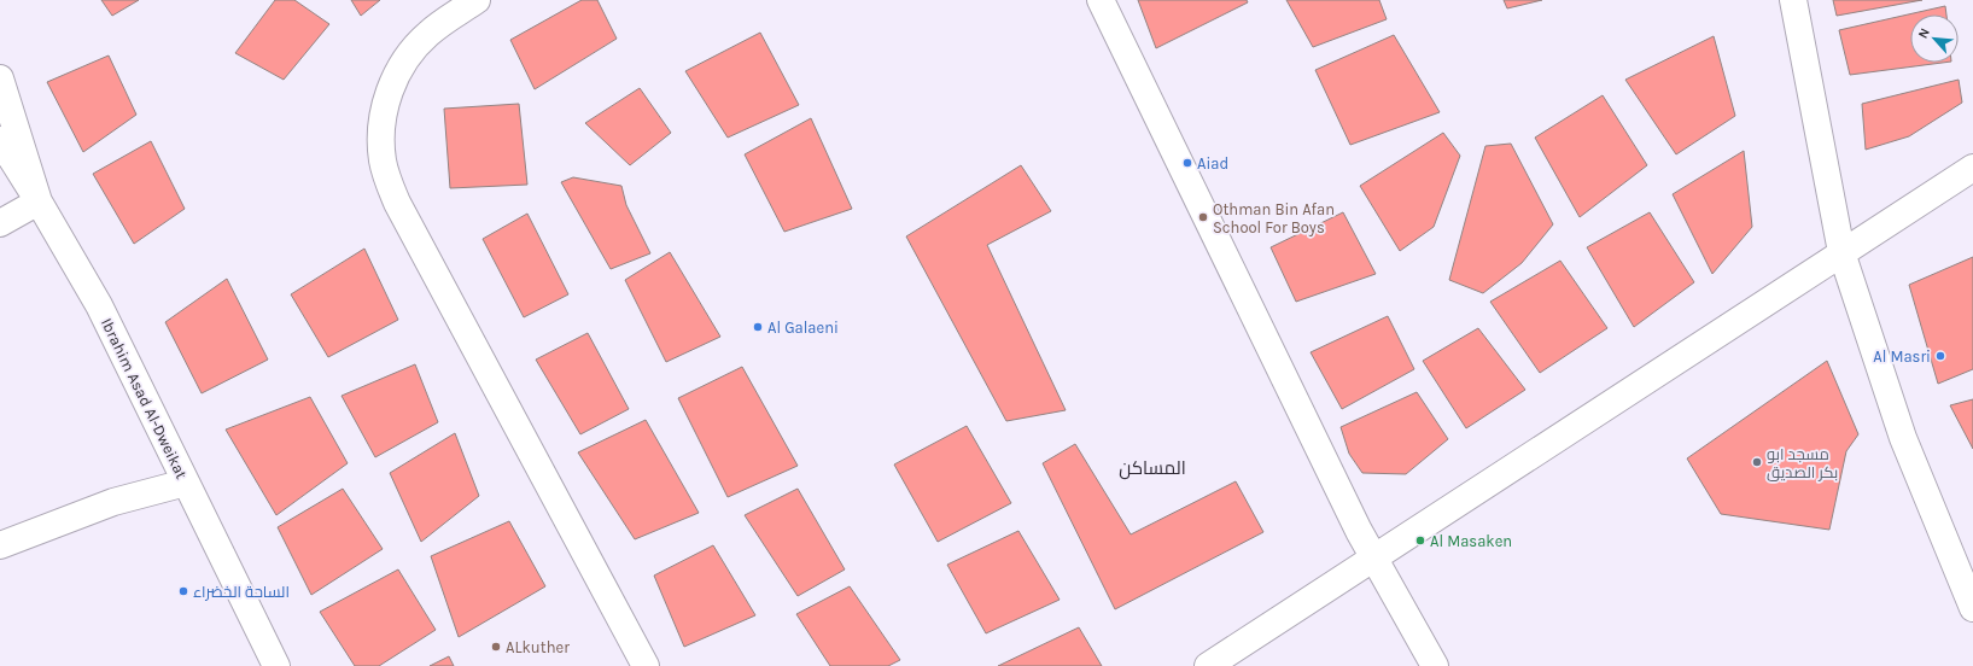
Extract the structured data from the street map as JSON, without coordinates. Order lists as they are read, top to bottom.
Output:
{
  "streets": {
    "street": ["Ibrahim Asad Al-Dweikat"]
  },
  "districts": ["المساكن"],
  "places": [
    "Aiad",
    "Othman Bin Afan School For Boys",
    "Al Galaeni",
    "Al Masri",
    "مسجد ابو بكر الصديق",
    "Al Masaken",
    "الساحة الخضراء",
    "ALkuther"
  ],
  "north": "top left"
}
